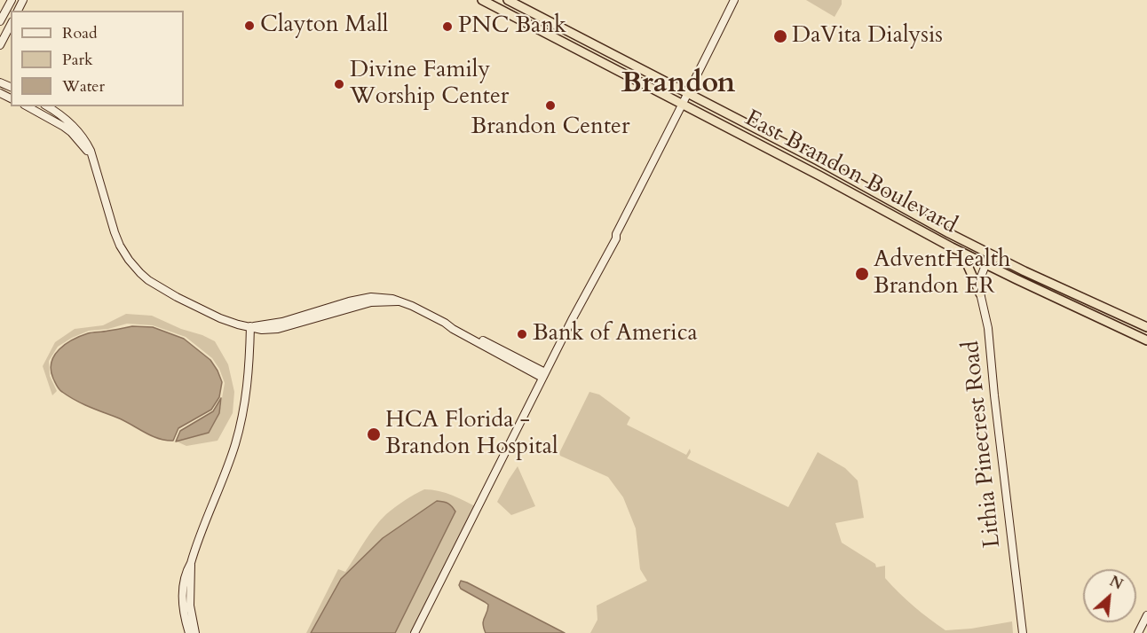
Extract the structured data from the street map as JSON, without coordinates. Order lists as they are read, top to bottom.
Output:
{
  "streets": {
    "highway": ["East Brandon Boulevard"],
    "street": ["Lithia Pinecrest Road"]
  },
  "crossings": [
    ["East Brandon Boulevard", "Lithia Pinecrest Road"]
  ],
  "districts": ["Brandon"],
  "places": [
    "Clayton Mall",
    "PNC Bank",
    "DaVita Dialysis",
    "Divine Family Worship Center",
    "Brandon Center",
    "AdventHealth Brandon ER",
    "Bank of America",
    "HCA Florida - Brandon Hospital"
  ],
  "legend": ["Road", "Park", "Water"],
  "north": "top right"
}
